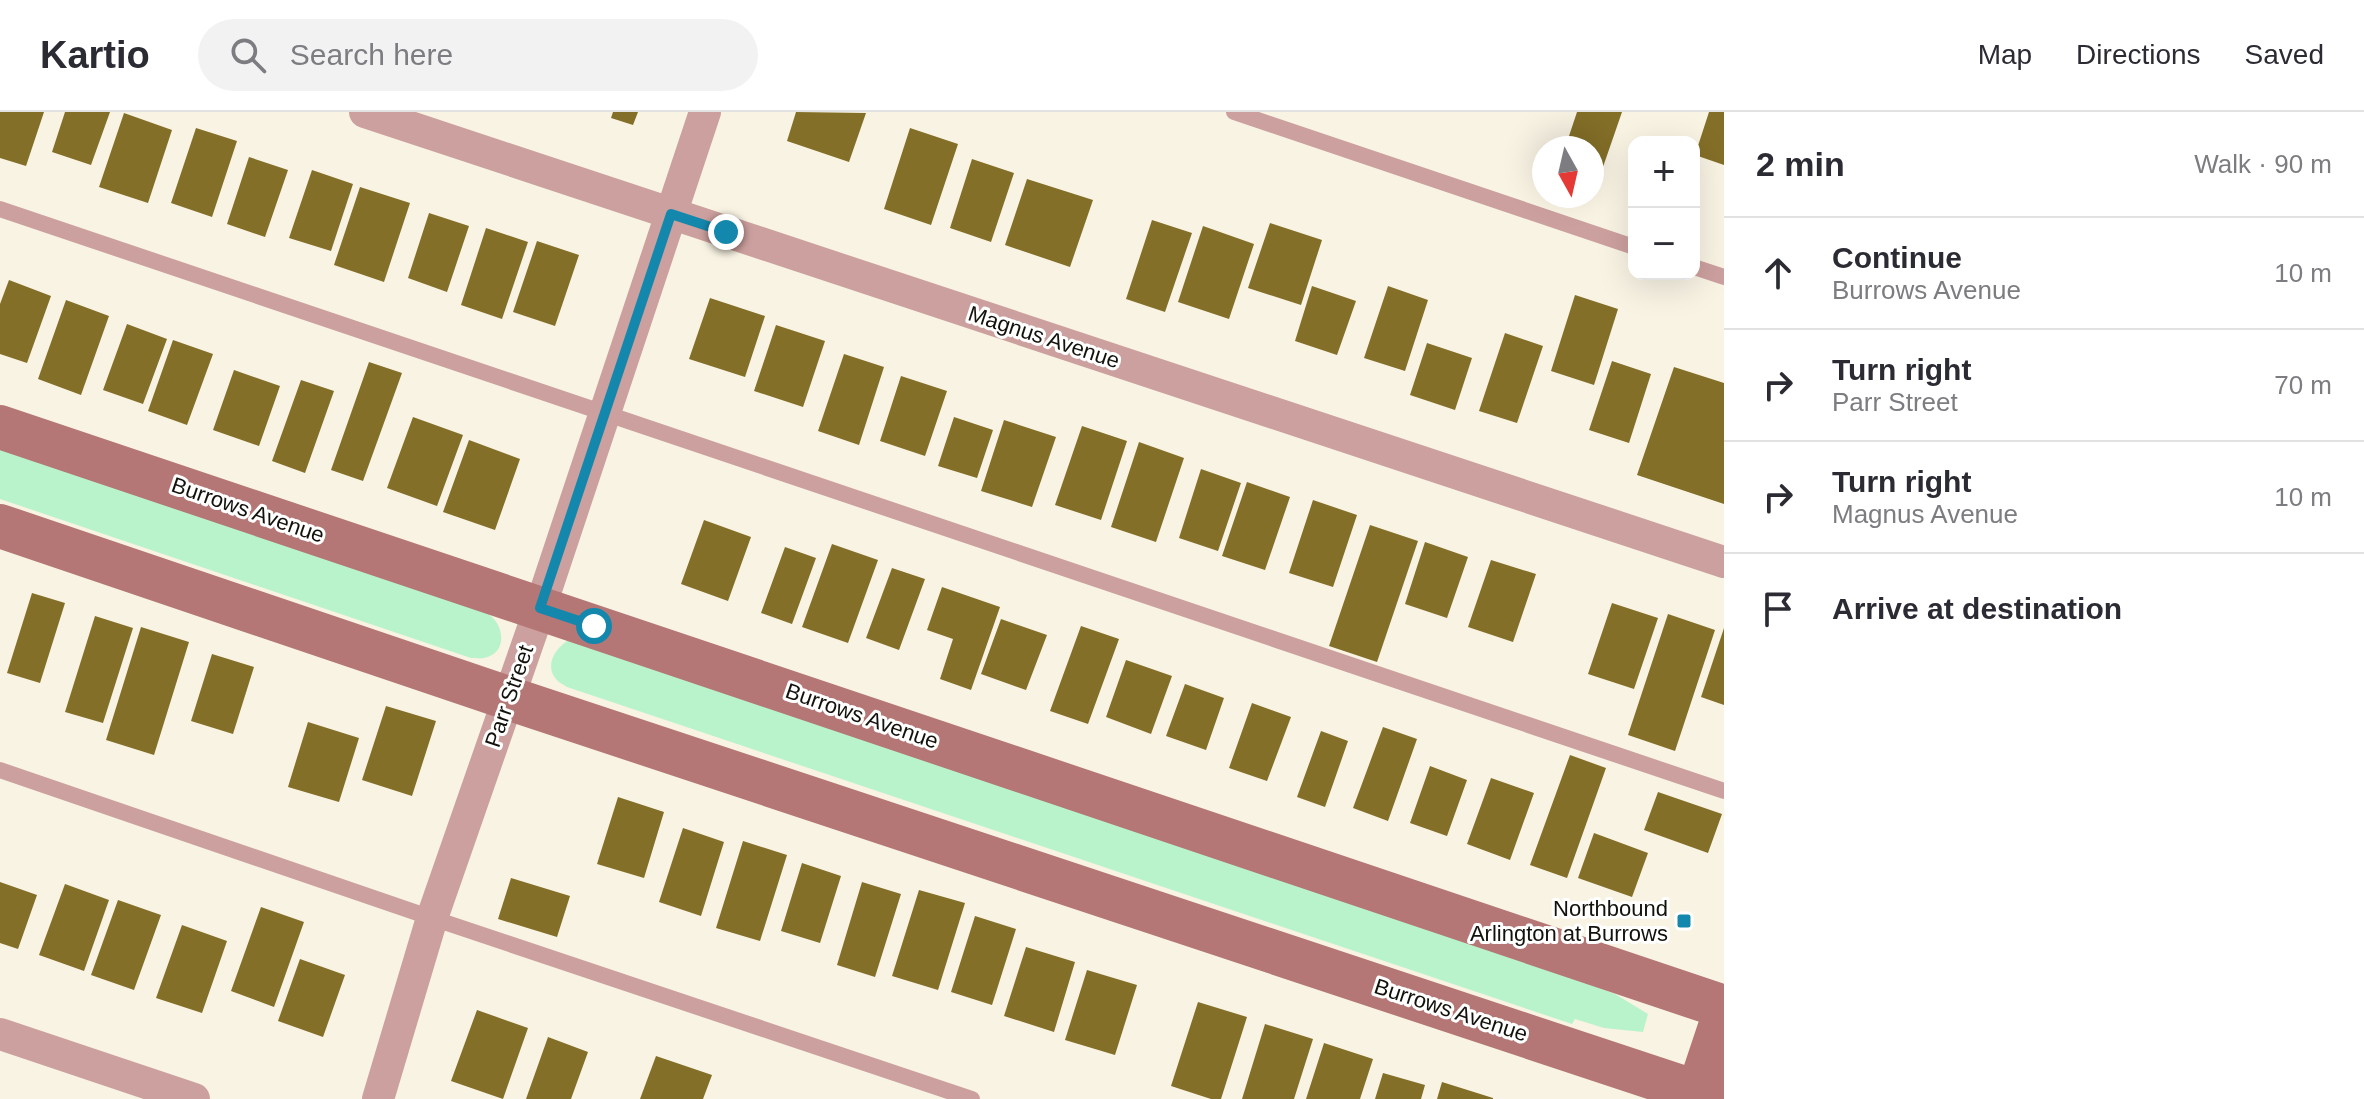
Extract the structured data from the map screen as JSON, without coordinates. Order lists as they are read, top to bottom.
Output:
{
  "streets": {
    "street": ["Magnus Avenue", "Burrows Avenue", "Parr Street"]
  },
  "crossings": [
    ["Magnus Avenue", "Parr Street"],
    ["Burrows Avenue", "Parr Street"]
  ],
  "places": {
    "transit": ["Northbound Arlington at Burrows"]
  },
  "north": "bottom",
  "page": {
    "header": "Kartio",
    "search": "Search here",
    "nav": ["Map", "Directions", "Saved"],
    "heading": ["2 min", "Walk · 90 m"],
    "map_buttons": ["+", "−"],
    "list": [
      ["Continue", "Burrows Avenue", "10 m"],
      ["Turn right", "Parr Street", "70 m"],
      ["Turn right", "Magnus Avenue", "10 m"],
      "Arrive at destination"
    ]
  }
}
